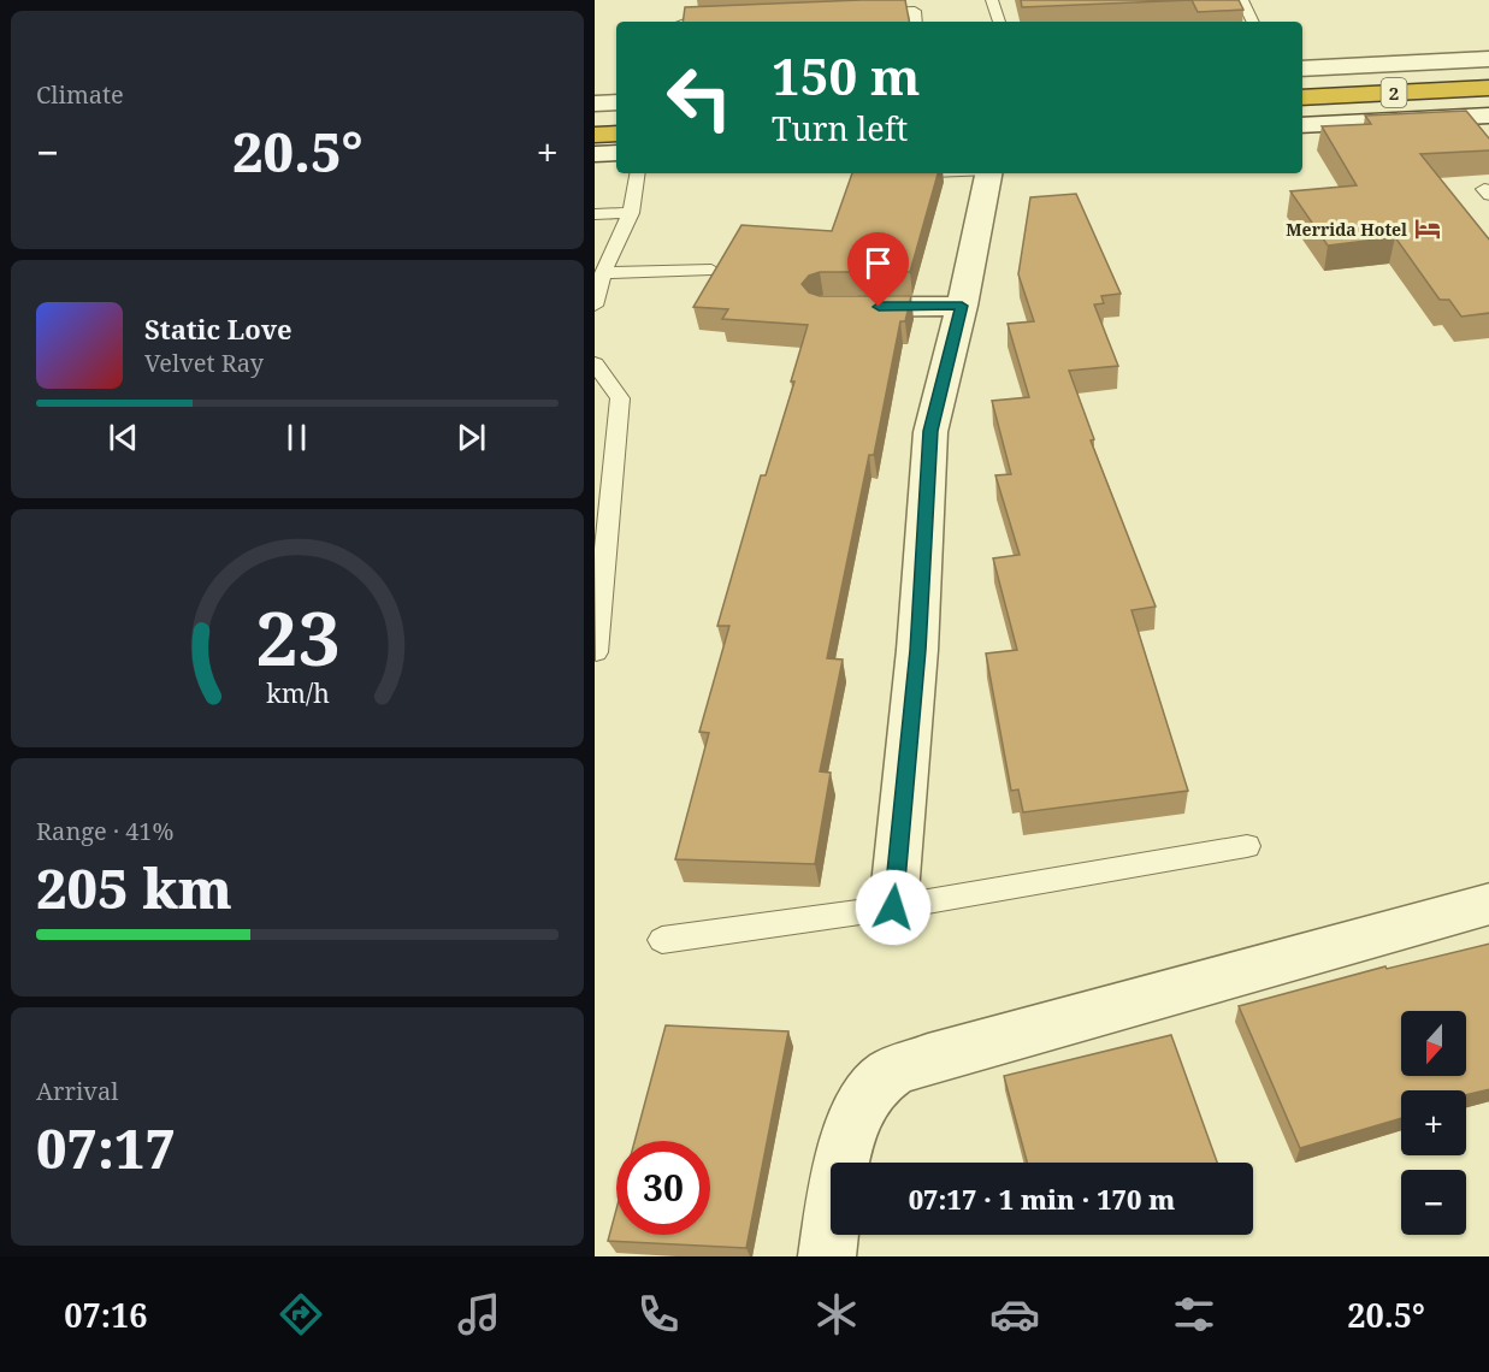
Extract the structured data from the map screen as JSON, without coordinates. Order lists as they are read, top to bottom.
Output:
{
  "streets": {
    "highway": ["2"]
  },
  "places": {
    "hotel": ["Merrida Hotel"]
  },
  "north": "bottom",
  "page": {
    "tile": [
      "Climate",
      ["Range · 41%", "205 km"],
      ["Arrival", "07:17"]
    ],
    "turn": ["150 m", "Turn left"],
    "heat": ["−", "20.5°", "+"],
    "song": ["Static Love", "Velvet Ray"],
    "map_buttons": ["+", "−"],
    "limit": "30",
    "trip": "07:17 · 1 min · 170 m",
    "tabs": ["07:16", "20.5°"],
    "gauge": ["23", "km/h"]
  }
}
